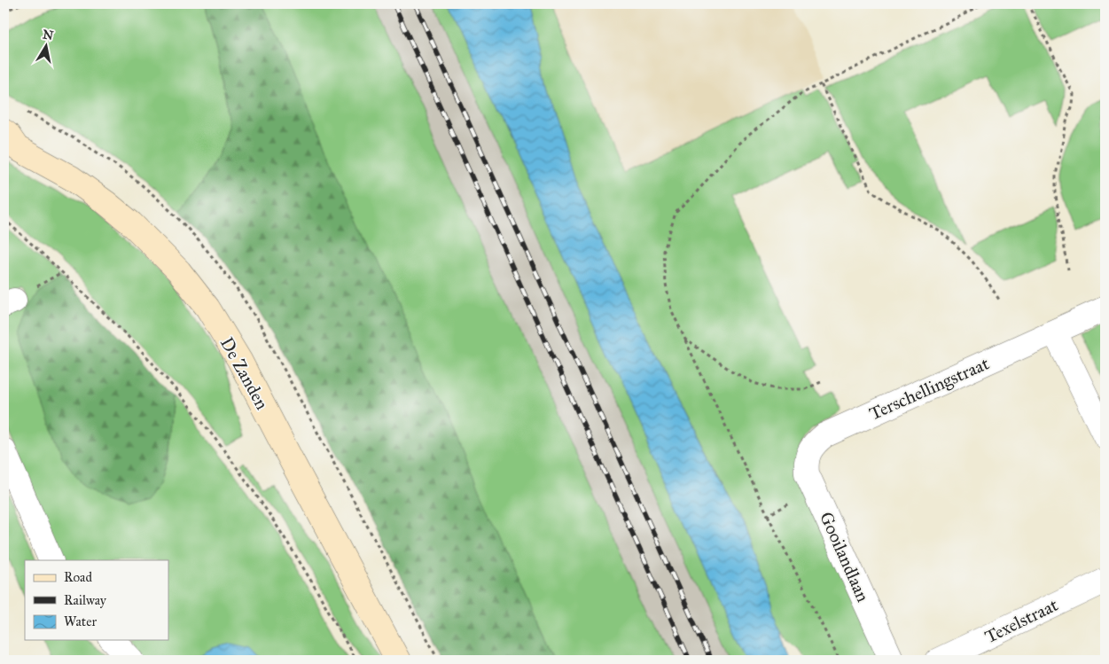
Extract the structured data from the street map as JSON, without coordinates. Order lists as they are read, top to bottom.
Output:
{
  "streets": {
    "main road": ["De Zanden"],
    "street": ["Terschellingstraat", "Gooilandlaan", "Texelstraat"]
  },
  "crossings": [
    ["Terschellingstraat", "Gooilandlaan"]
  ],
  "legend": ["Road", "Railway", "Water"],
  "north": "top"
}
